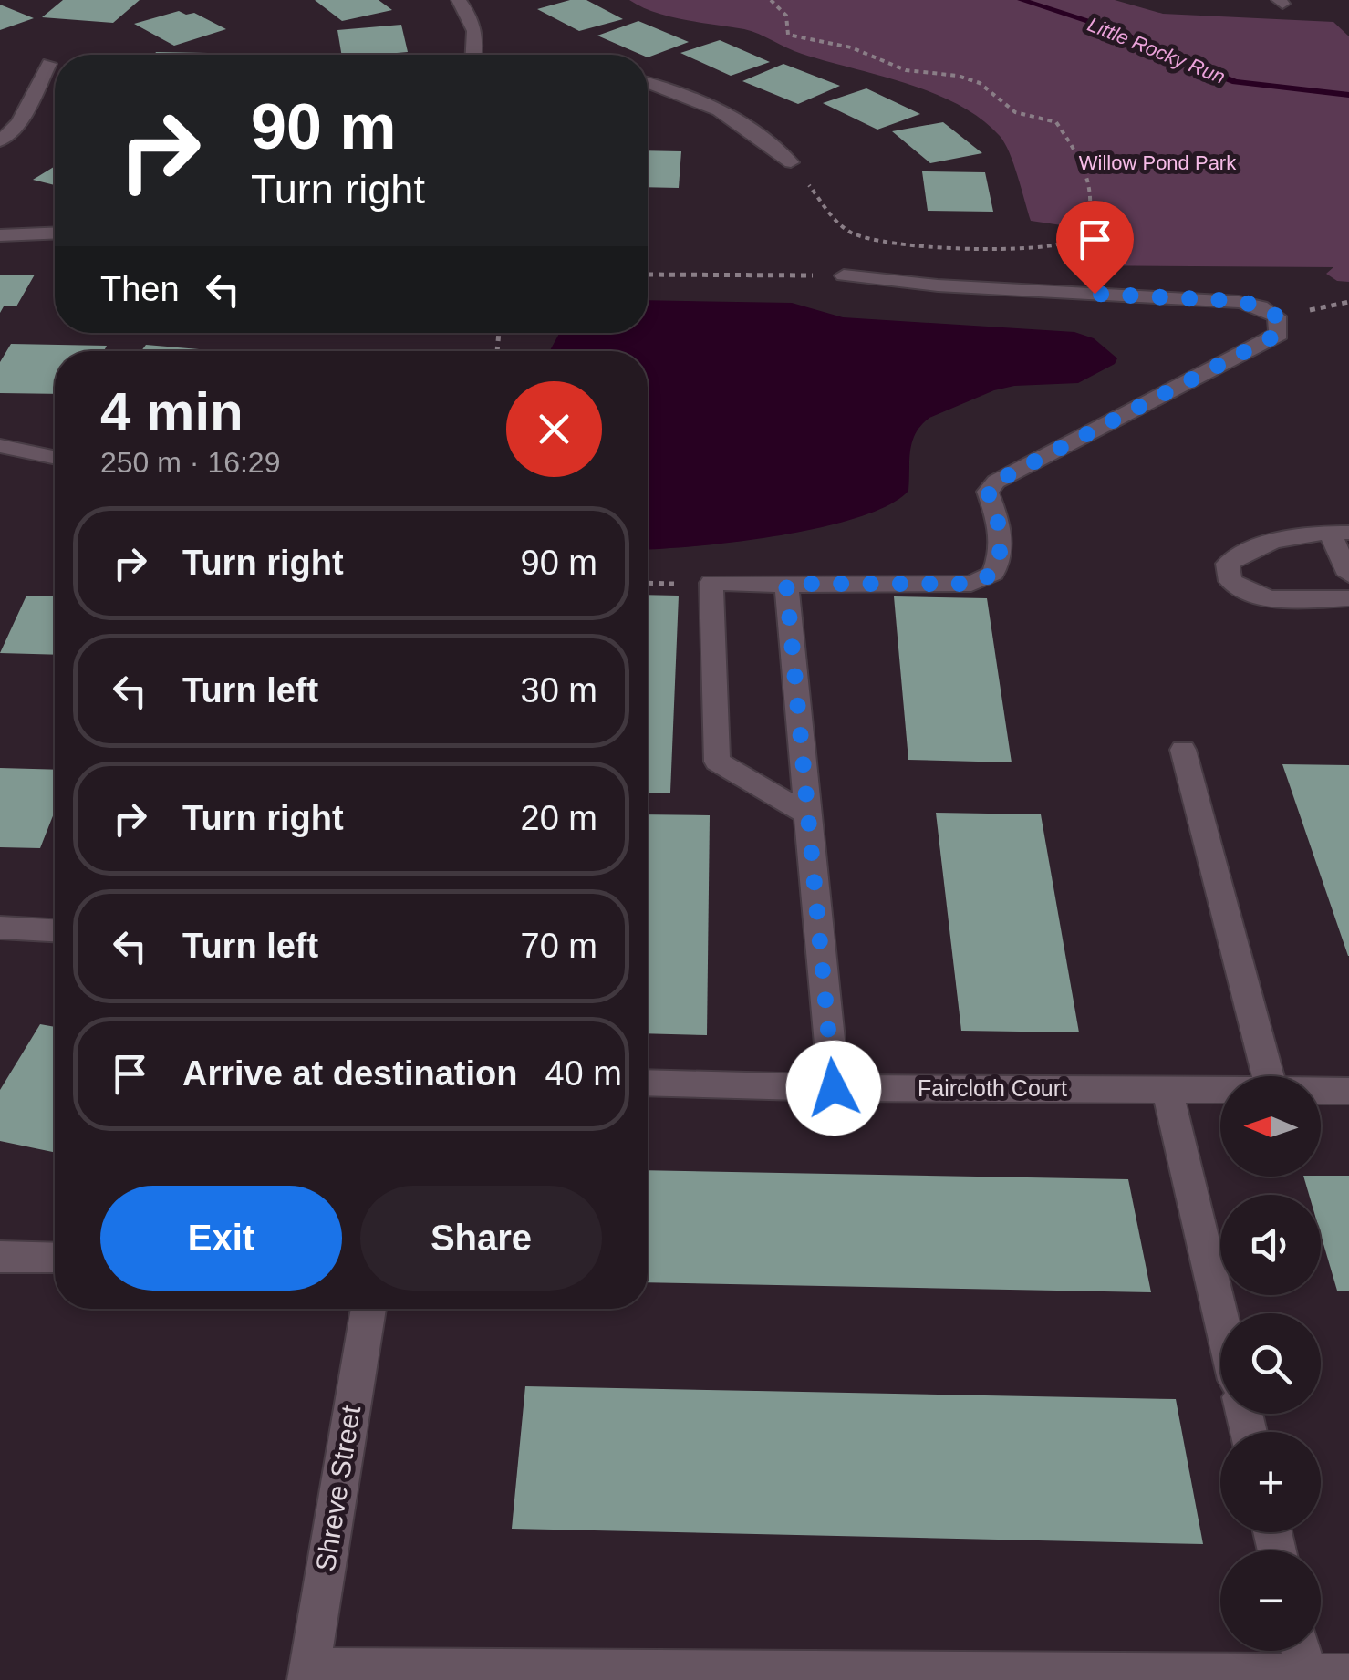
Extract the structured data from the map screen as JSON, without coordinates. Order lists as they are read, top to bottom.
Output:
{
  "streets": {
    "street": ["Faircloth Court", "Shreve Street"]
  },
  "water": ["Little Rocky Run"],
  "parks": ["Willow Pond Park"],
  "north": "left",
  "page": {
    "turn": ["90 m", "Turn right"],
    "then": "Then",
    "heading": ["4 min", "250 m · 16:29"],
    "list": [
      {
        "name": "Turn right",
        "value": "90 m"
      },
      {
        "name": "Turn left",
        "value": "30 m"
      },
      {
        "name": "Turn right",
        "value": "20 m"
      },
      {
        "name": "Turn left",
        "value": "70 m"
      },
      {
        "name": "Arrive at destination",
        "value": "40 m"
      }
    ],
    "map_buttons": ["+", "−"],
    "buttons": ["Exit", "Share"]
  }
}
